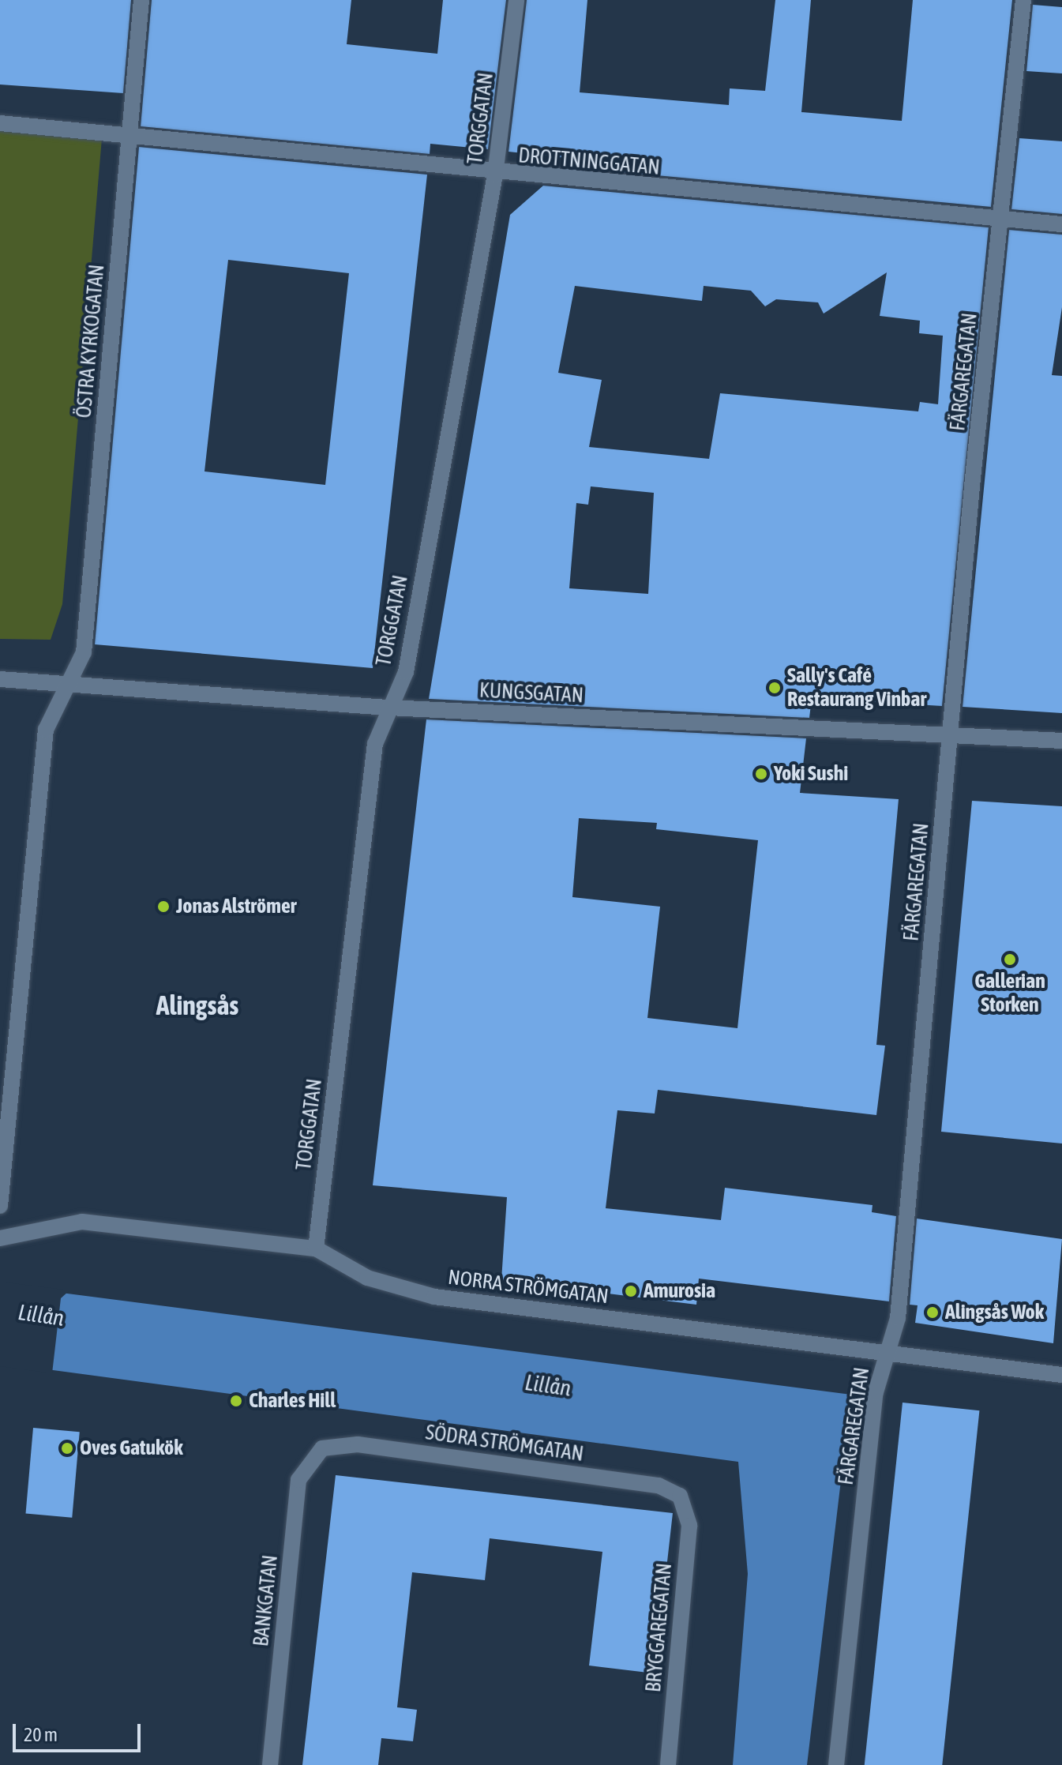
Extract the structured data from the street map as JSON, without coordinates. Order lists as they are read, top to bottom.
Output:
{
  "streets": {
    "street": [
      "TORGGATAN",
      "DROTTNINGGATAN",
      "ÖSTRA KYRKOGATAN",
      "FÄRGAREGATAN",
      "KUNGSGATAN",
      "NORRA STRÖMGATAN",
      "SÖDRA STRÖMGATAN",
      "BANKGATAN",
      "BRYGGAREGATAN"
    ]
  },
  "crossings": [
    ["TORGGATAN", "DROTTNINGGATAN"],
    ["TORGGATAN", "KUNGSGATAN"],
    ["TORGGATAN", "NORRA STRÖMGATAN"],
    ["DROTTNINGGATAN", "ÖSTRA KYRKOGATAN"],
    ["DROTTNINGGATAN", "FÄRGAREGATAN"],
    ["ÖSTRA KYRKOGATAN", "KUNGSGATAN"],
    ["FÄRGAREGATAN", "KUNGSGATAN"],
    ["FÄRGAREGATAN", "NORRA STRÖMGATAN"],
    ["SÖDRA STRÖMGATAN", "BANKGATAN"],
    ["SÖDRA STRÖMGATAN", "BRYGGAREGATAN"]
  ],
  "districts": ["Alingsås"],
  "water": ["Lillån"],
  "places": [
    "Sally's Café Restaurang Vinbar",
    "Yoki Sushi",
    "Jonas Alströmer",
    "Gallerian Storken",
    "Amurosia",
    "Alingsås Wok",
    "Charles Hill",
    "Oves Gatukök"
  ],
  "scale_bar": "20 m"
}
